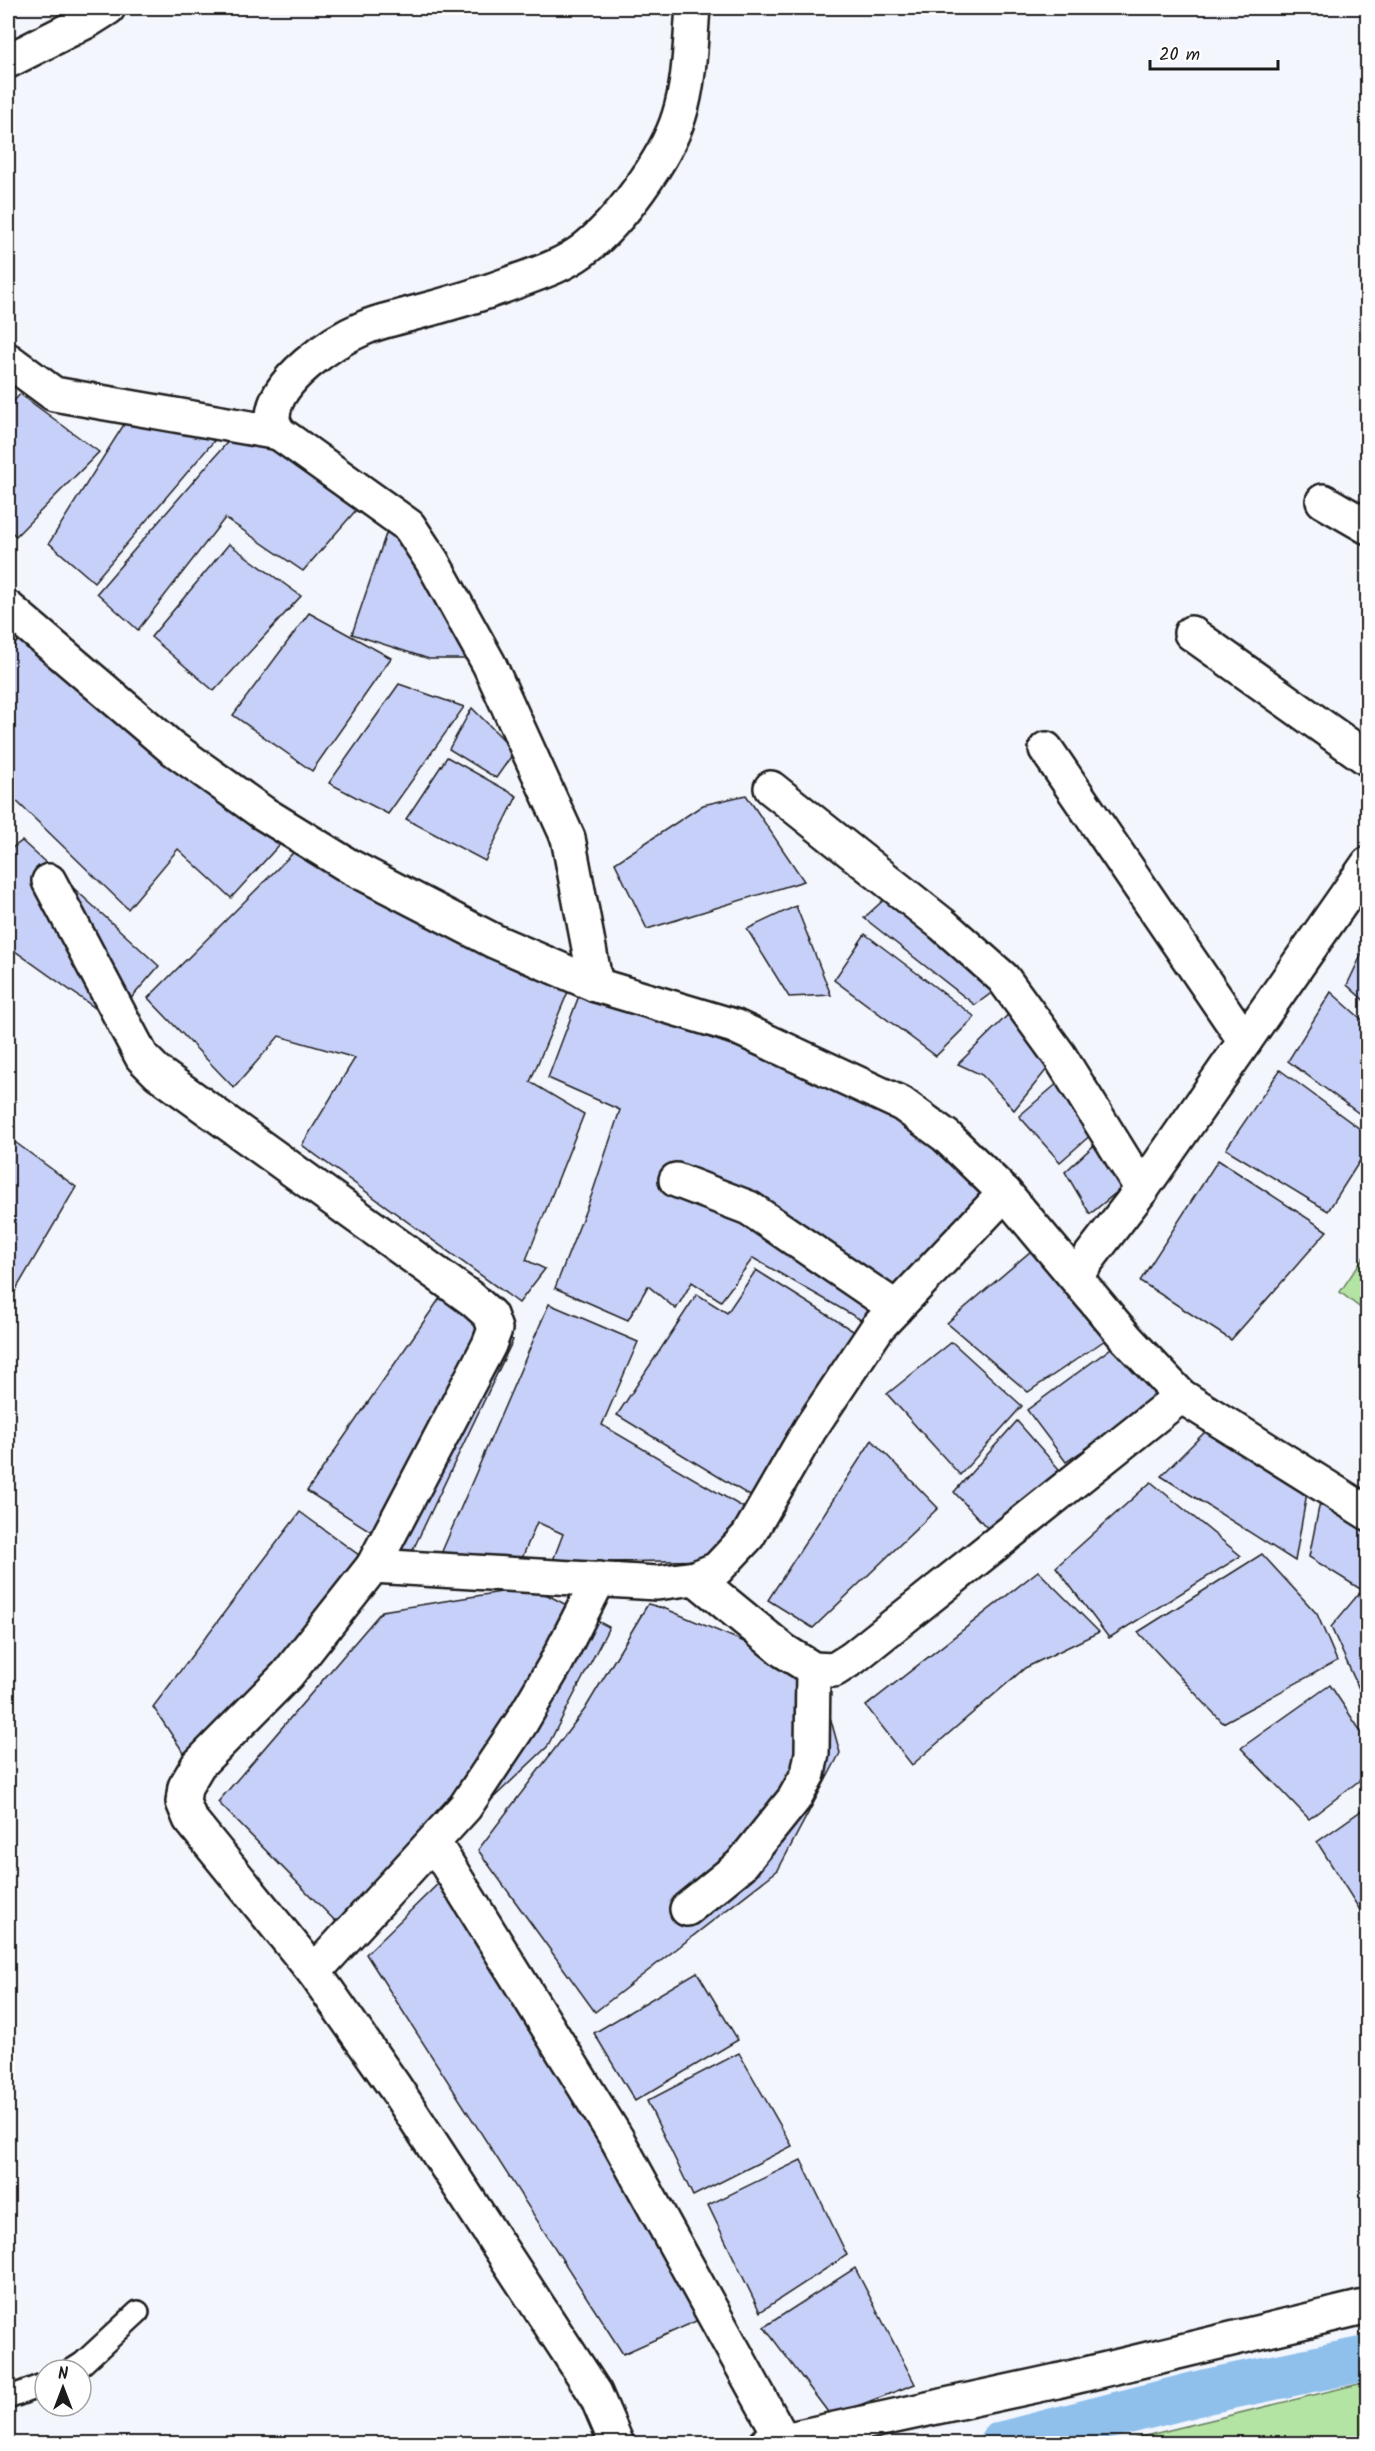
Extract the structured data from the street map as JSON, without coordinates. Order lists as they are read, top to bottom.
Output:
{
  "scale_bar": "20 m",
  "north": "top"
}
